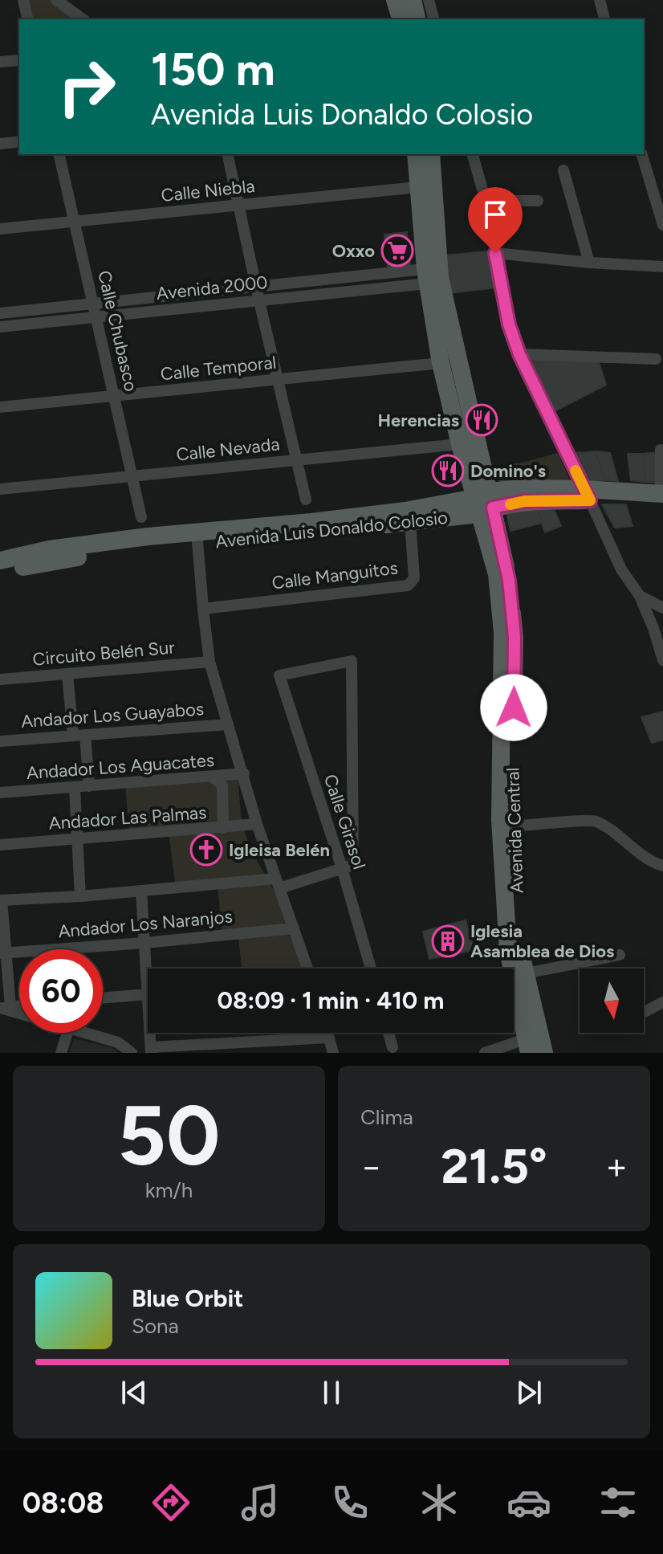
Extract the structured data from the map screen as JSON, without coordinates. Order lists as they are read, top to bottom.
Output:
{
  "streets": {
    "main road": ["Avenida Luis Donaldo Colosio", "Avenida Central"],
    "street": [
      "Calle Niebla",
      "Avenida 2000",
      "Calle Chubasco",
      "Calle Temporal",
      "Calle Nevada",
      "Calle Manguitos",
      "Circuito Belén Sur",
      "Andador Los Guayabos",
      "Andador Los Aguacates",
      "Andador Las Palmas",
      "Calle Girasol",
      "Andador Los Naranjos"
    ]
  },
  "crossings": [
    ["Calle Niebla", "Calle Chubasco"],
    ["Avenida 2000", "Calle Chubasco"],
    ["Calle Chubasco", "Calle Temporal"],
    ["Calle Chubasco", "Calle Nevada"],
    ["Avenida Luis Donaldo Colosio", "Calle Manguitos"],
    ["Avenida Luis Donaldo Colosio", "Avenida Central"]
  ],
  "places": {
    "supermarket": ["Oxxo"],
    "restaurant": ["Herencias", "Domino's"],
    "church": ["Igleisa Belén"],
    "building": ["Iglesia Asamblea de Dios"]
  },
  "north": "bottom",
  "page": {
    "turn": ["150 m", "Avenida Luis Donaldo Colosio"],
    "limit": "60",
    "trip": "08:09 · 1 min · 410 m",
    "tile": [
      ["50", "km/h"],
      "Clima"
    ],
    "heat": ["−", "21.5°", "+"],
    "song": ["Blue Orbit", "Sona"],
    "tabs": "08:08"
  }
}
